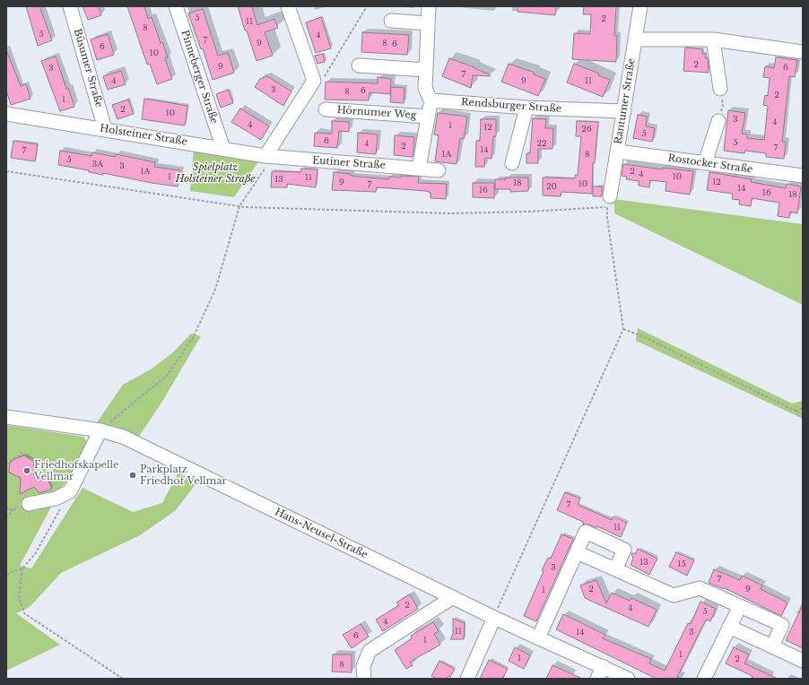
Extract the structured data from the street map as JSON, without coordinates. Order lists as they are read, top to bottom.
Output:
{
  "streets": {
    "street": [
      "Büsumer Straße",
      "Pinneberger Straße",
      "Rantumer Straße",
      "Rendsburger Straße",
      "Hörnumer Weg",
      "Holsteiner Straße",
      "Eutiner Straße",
      "Rostocker Straße",
      "Hans-Neusel-Straße"
    ]
  },
  "crossings": [
    ["Büsumer Straße", "Holsteiner Straße"],
    ["Pinneberger Straße", "Holsteiner Straße"],
    ["Rantumer Straße", "Rendsburger Straße"],
    ["Rantumer Straße", "Rostocker Straße"],
    ["Holsteiner Straße", "Eutiner Straße"]
  ],
  "parks": ["Spielplatz Holsteiner Straße"],
  "places": ["Friedhofskapelle Vellmar", "Parkplatz Friedhof Vellmar"],
  "house_numbers": [
    "5",
    "2",
    "11",
    "8",
    "5",
    "4",
    "7",
    "9",
    "8",
    "6",
    "6",
    "10",
    "2",
    "9",
    "6",
    "3",
    "7",
    "4",
    "9",
    "11",
    "3",
    "6",
    "8",
    "2",
    "1",
    "2",
    "10",
    "3",
    "4",
    "4",
    "1",
    "12",
    "26",
    "5",
    "6",
    "5",
    "4",
    "22",
    "2",
    "7",
    "14",
    "7",
    "1A",
    "8",
    "5",
    "3A",
    "3",
    "1A",
    "2",
    "4",
    "1",
    "10",
    "11",
    "13",
    "9",
    "12",
    "18",
    "10",
    "7",
    "20",
    "14",
    "16",
    "16",
    "18",
    "7",
    "11",
    "13",
    "15",
    "3",
    "7",
    "2",
    "9",
    "1",
    "2",
    "4",
    "5",
    "4",
    "11",
    "14",
    "3",
    "6",
    "1",
    "1",
    "1",
    "2",
    "8"
  ]
}
